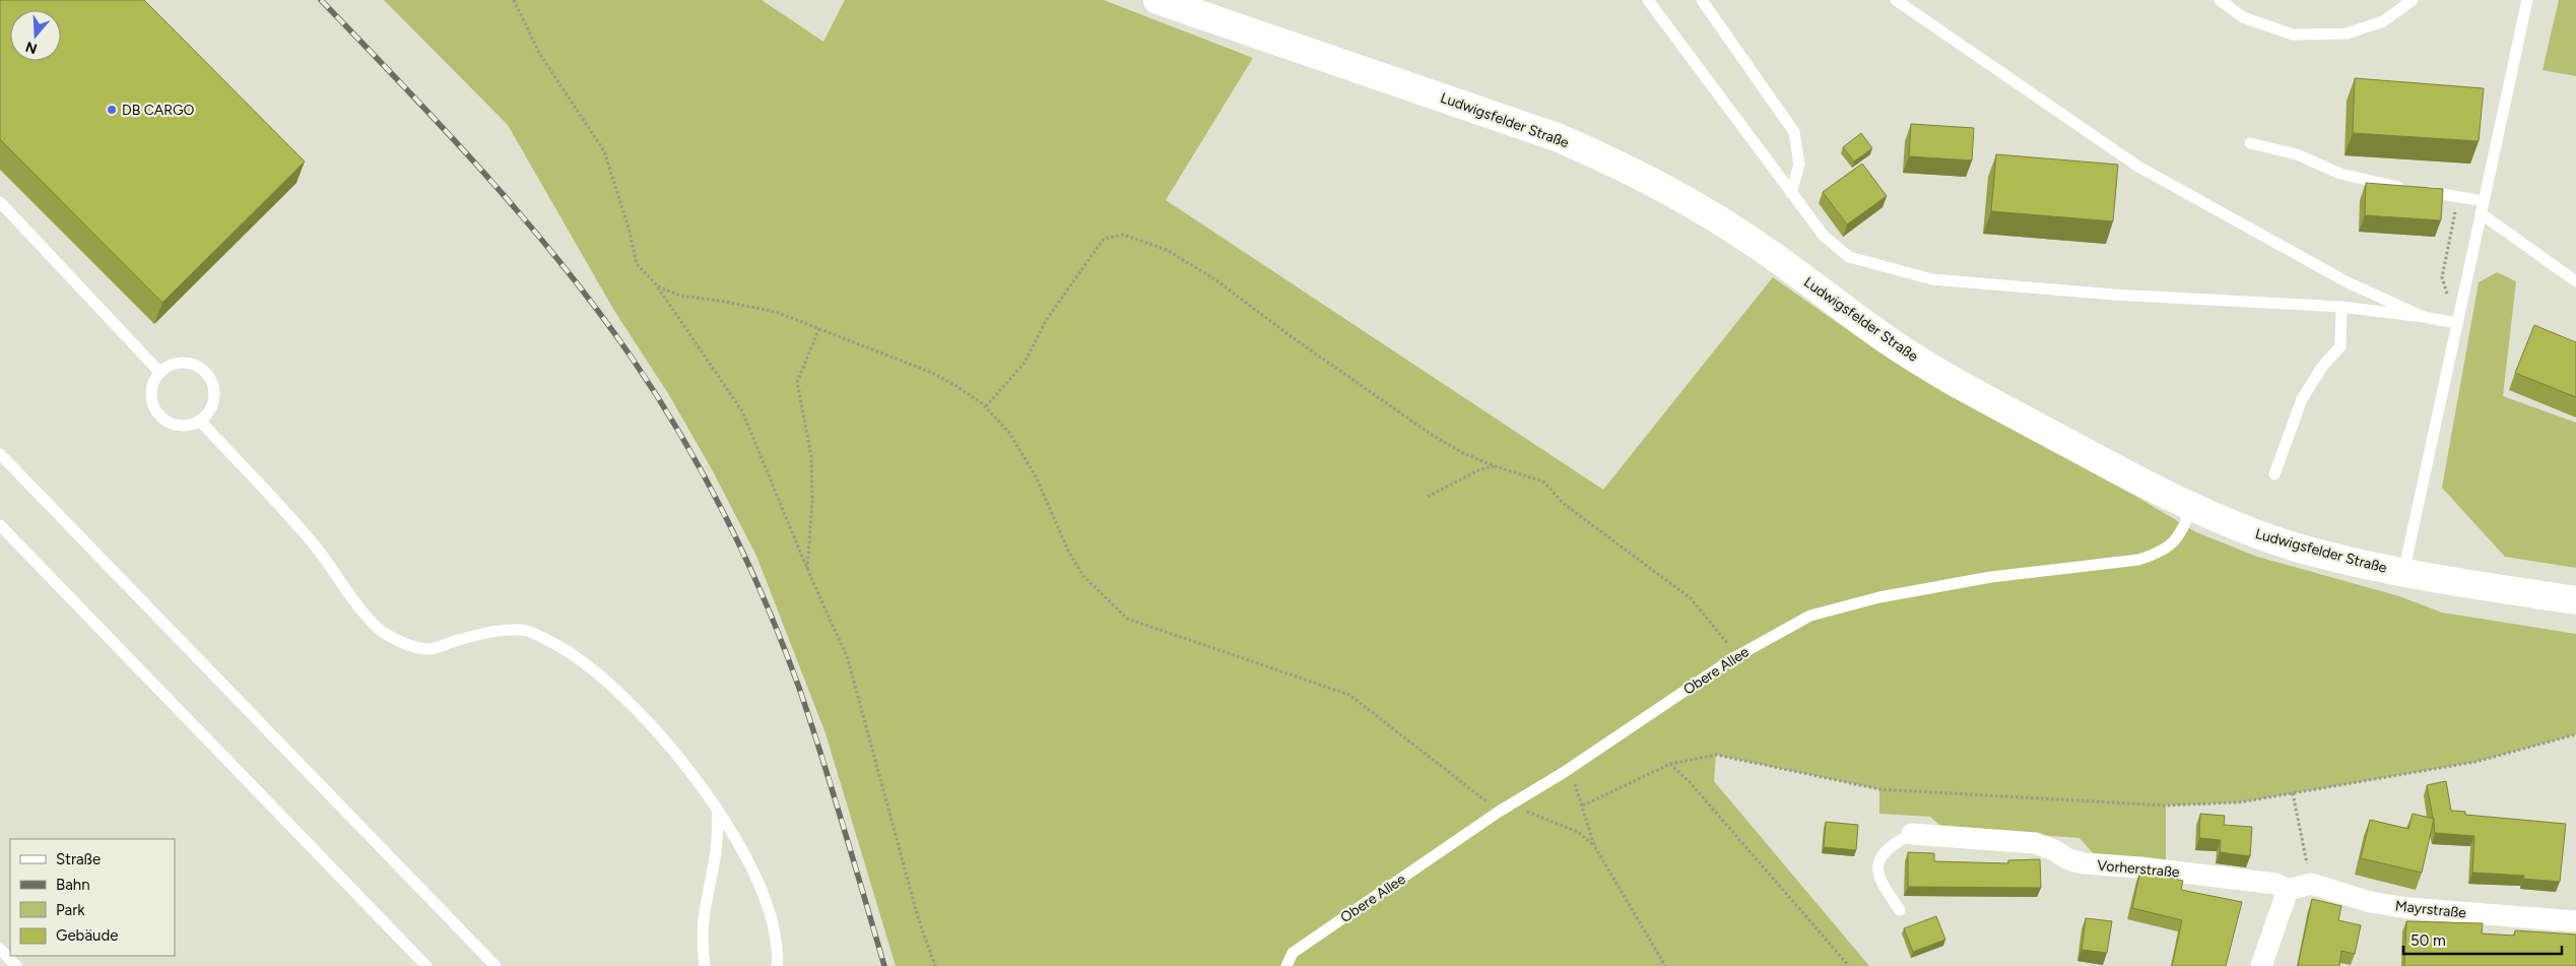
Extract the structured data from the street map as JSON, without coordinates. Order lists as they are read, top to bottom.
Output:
{
  "streets": {
    "street": ["Ludwigsfelder Straße", "Vorherstraße", "Mayrstraße"],
    "lane": ["Obere Allee"]
  },
  "crossings": [
    ["Ludwigsfelder Straße", "Obere Allee"]
  ],
  "places": ["DB CARGO"],
  "legend": [
    "Straße",
    "Bahn",
    "Park",
    "Gebäude"
  ],
  "scale_bar": "50 m",
  "north": "bottom"
}
